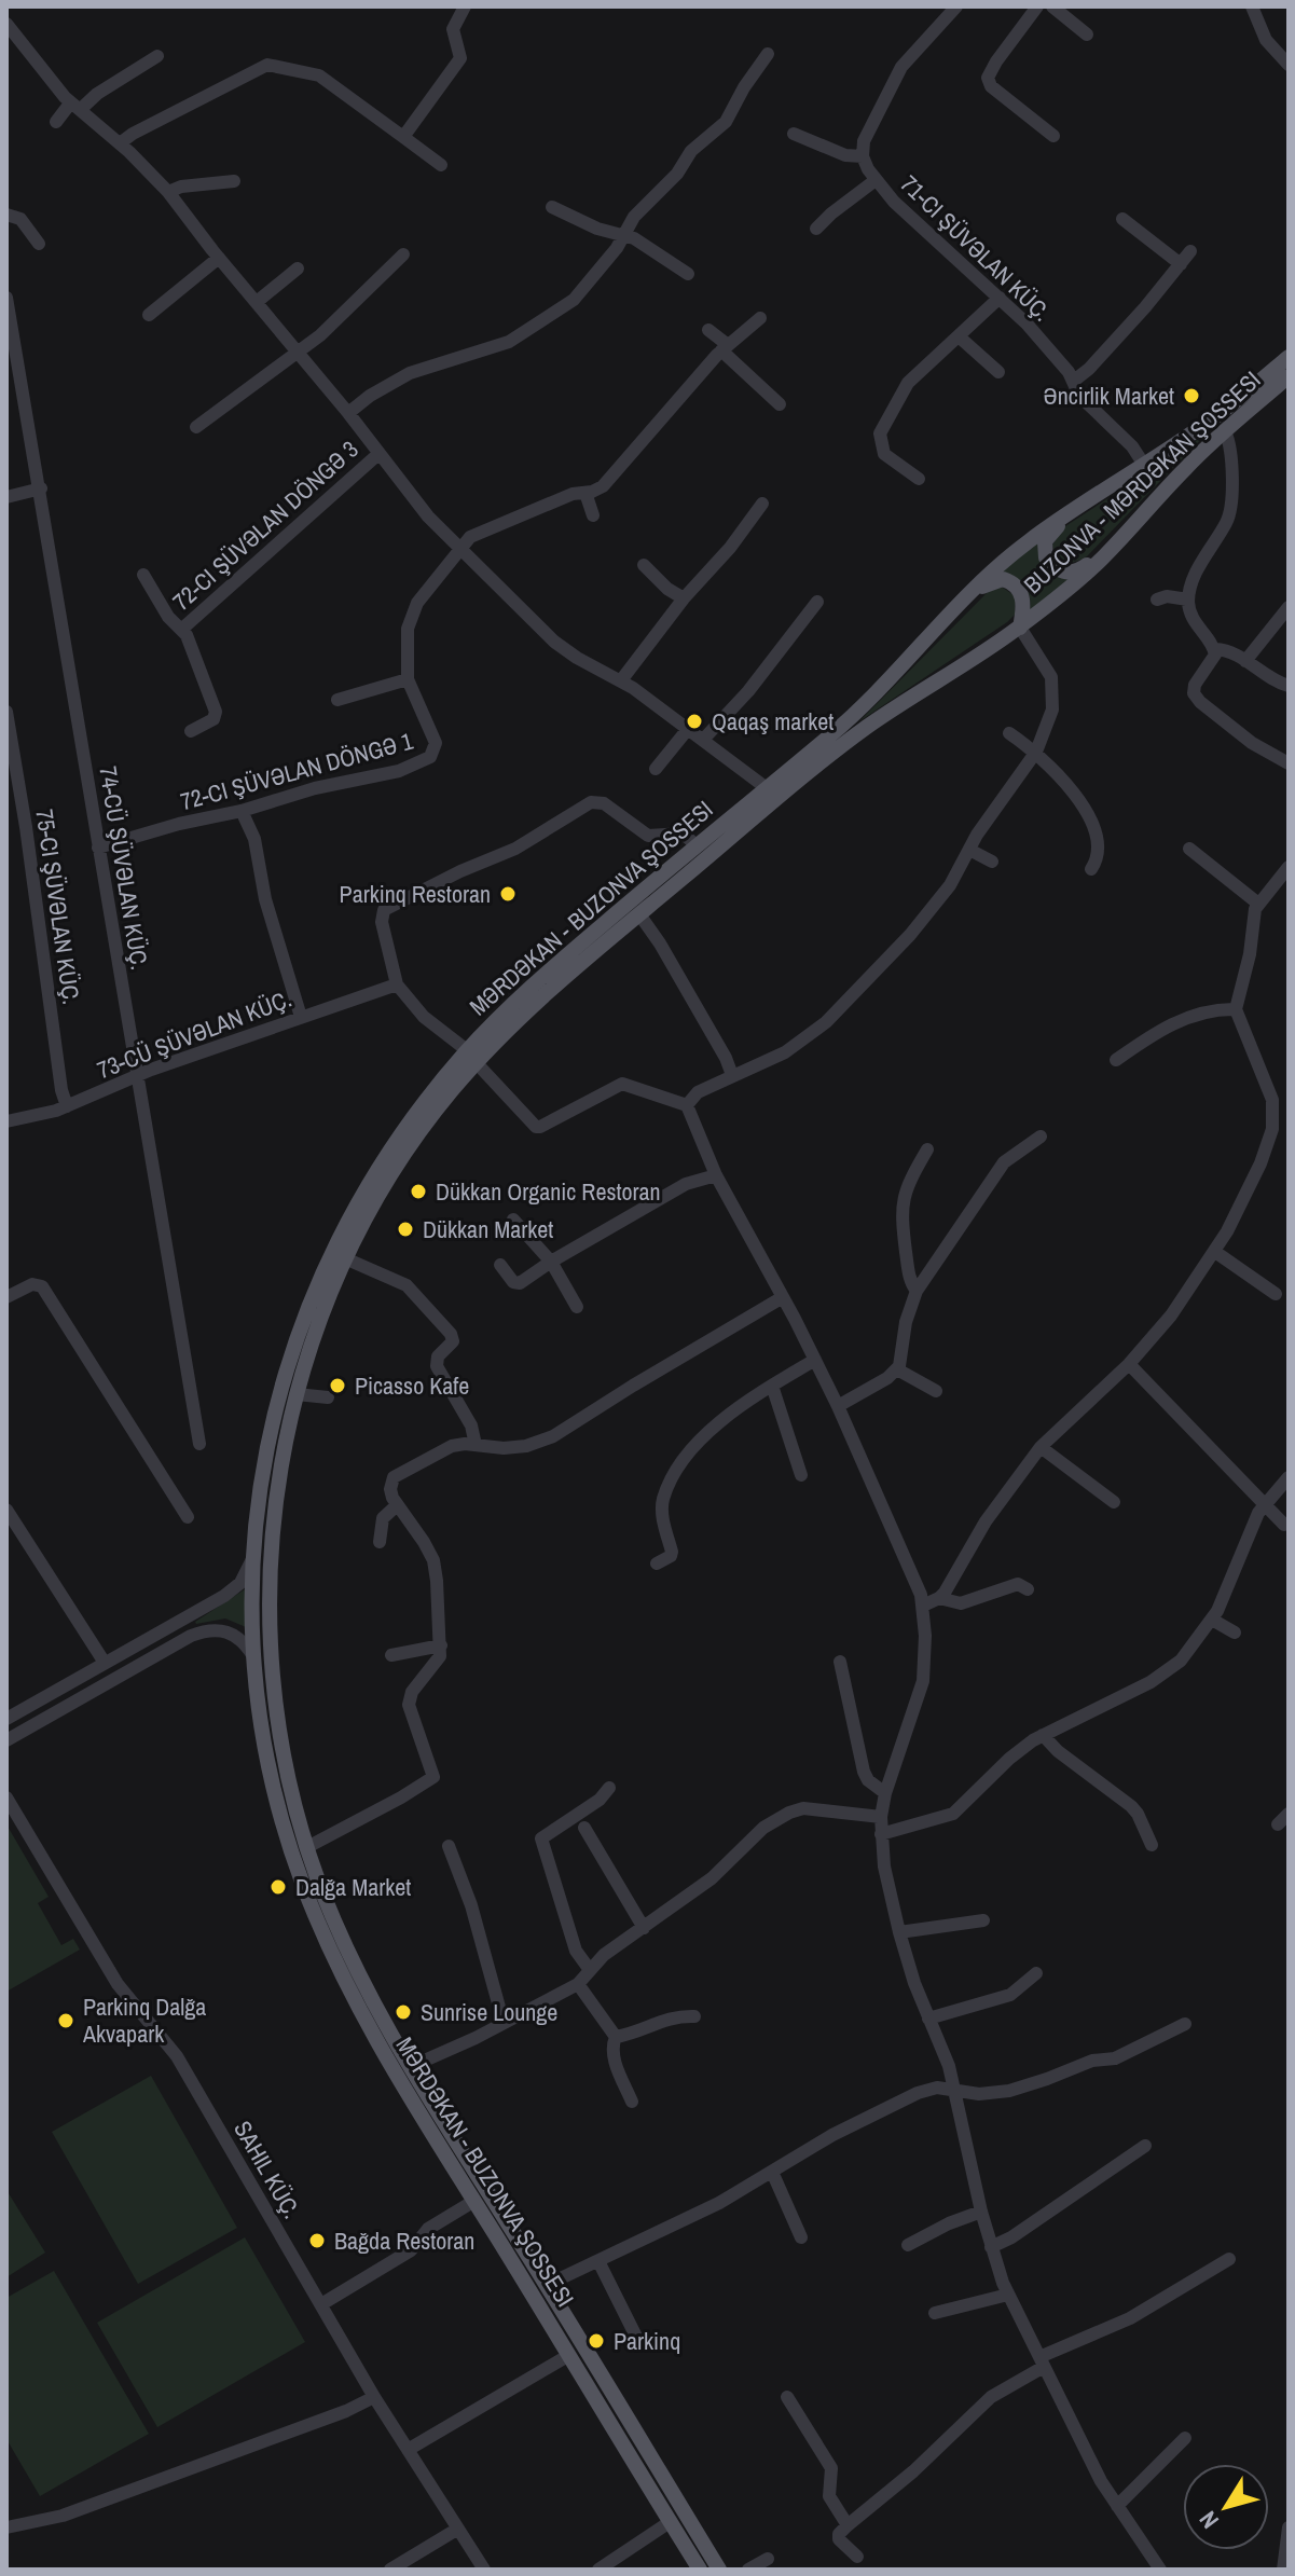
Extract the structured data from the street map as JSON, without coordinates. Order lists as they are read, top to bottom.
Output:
{
  "streets": {
    "main road": ["BUZONVA - MƏRDƏKAN ŞOSSESI", "MƏRDƏKAN - BUZONVA ŞOSSESI"],
    "street": [
      "71-CI ŞÜVƏLAN KÜÇ.",
      "72-CI ŞÜVƏLAN DÖNGƏ 3",
      "72-CI ŞÜVƏLAN DÖNGƏ 1",
      "74-CÜ ŞÜVƏLAN KÜÇ.",
      "75-CI ŞÜVƏLAN KÜÇ.",
      "73-CÜ ŞÜVƏLAN KÜÇ.",
      "SAHIL KÜÇ."
    ]
  },
  "crossings": [
    ["71-CI ŞÜVƏLAN KÜÇ.", "MƏRDƏKAN - BUZONVA ŞOSSESI"],
    ["BUZONVA - MƏRDƏKAN ŞOSSESI", "MƏRDƏKAN - BUZONVA ŞOSSESI"],
    ["72-CI ŞÜVƏLAN DÖNGƏ 1", "74-CÜ ŞÜVƏLAN KÜÇ."],
    ["74-CÜ ŞÜVƏLAN KÜÇ.", "73-CÜ ŞÜVƏLAN KÜÇ."],
    ["75-CI ŞÜVƏLAN KÜÇ.", "73-CÜ ŞÜVƏLAN KÜÇ."]
  ],
  "places": [
    "Əncirlik Market",
    "Qaqaş market",
    "Parkinq Restoran",
    "Dükkan Organic Restoran",
    "Dükkan Market",
    "Picasso Kafe",
    "Dalğa Market",
    "Sunrise Lounge",
    "Parkinq Dalğa Akvapark",
    "Bağda Restoran",
    "Parkinq"
  ],
  "north": "bottom left"
}
